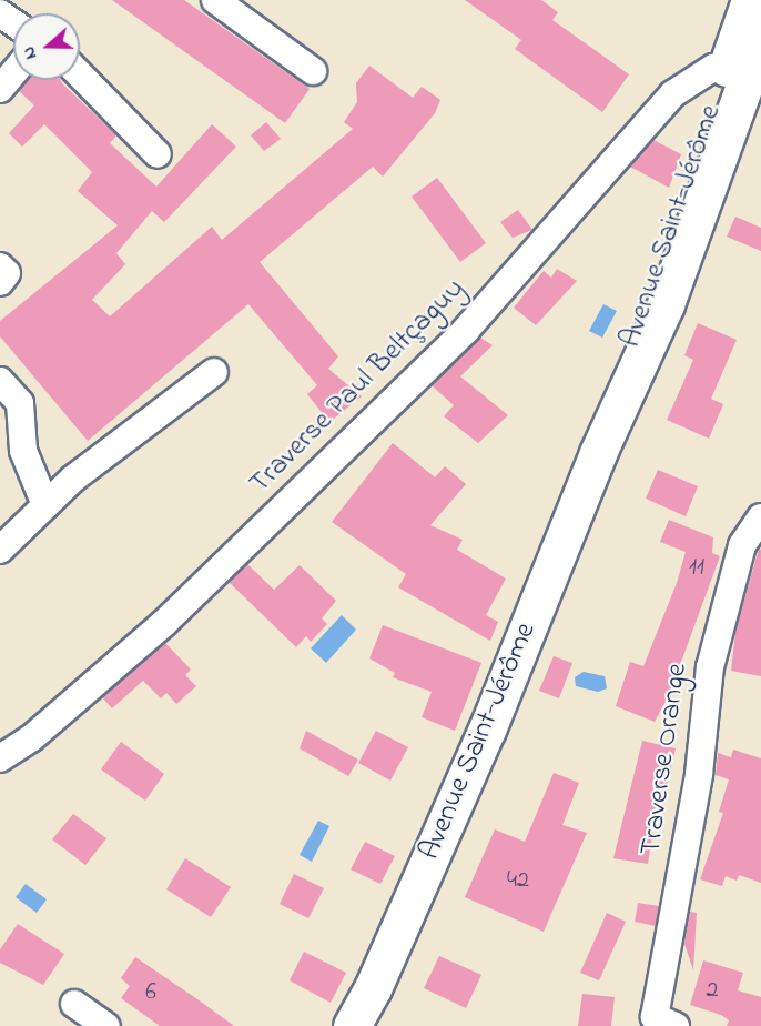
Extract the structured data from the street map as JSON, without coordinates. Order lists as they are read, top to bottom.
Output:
{
  "streets": {
    "street": ["Avenue Saint-Jérôme", "Traverse Paul Beltçaguy", "Traverse Orange"]
  },
  "crossings": [
    ["Avenue Saint-Jérôme", "Traverse Paul Beltçaguy"]
  ],
  "house_numbers": [
    "11",
    "42",
    "2",
    "6"
  ],
  "north": "left"
}
